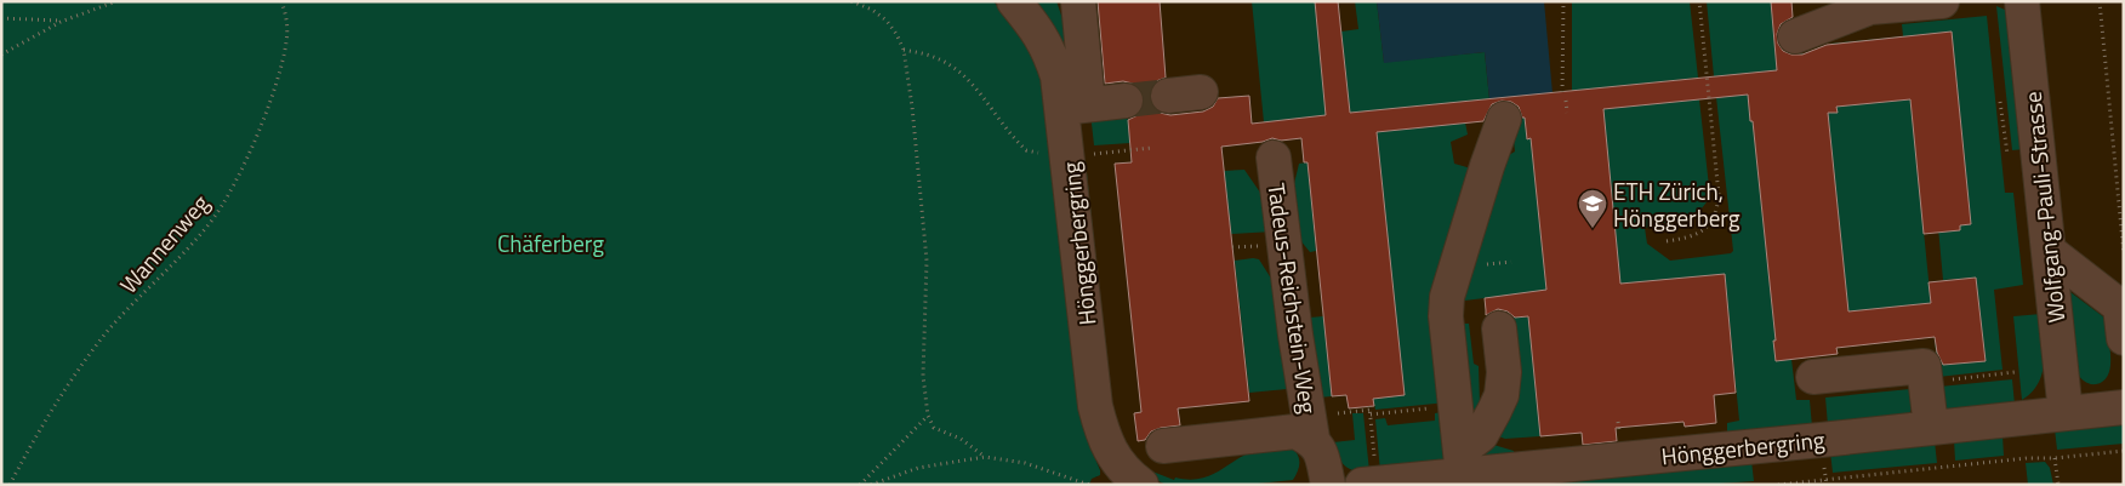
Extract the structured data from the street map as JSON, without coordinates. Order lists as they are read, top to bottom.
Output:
{
  "streets": {
    "street": ["Wolfgang-Pauli-Strasse", "Hönggerbergring", "Tadeus-Reichstein-Weg"],
    "path": ["Wannenweg"]
  },
  "crossings": [
    ["Wolfgang-Pauli-Strasse", "Hönggerbergring"]
  ],
  "parks": ["Chäferberg"],
  "places": {
    "school or university": ["ETH Zürich, Hönggerberg"]
  }
}
